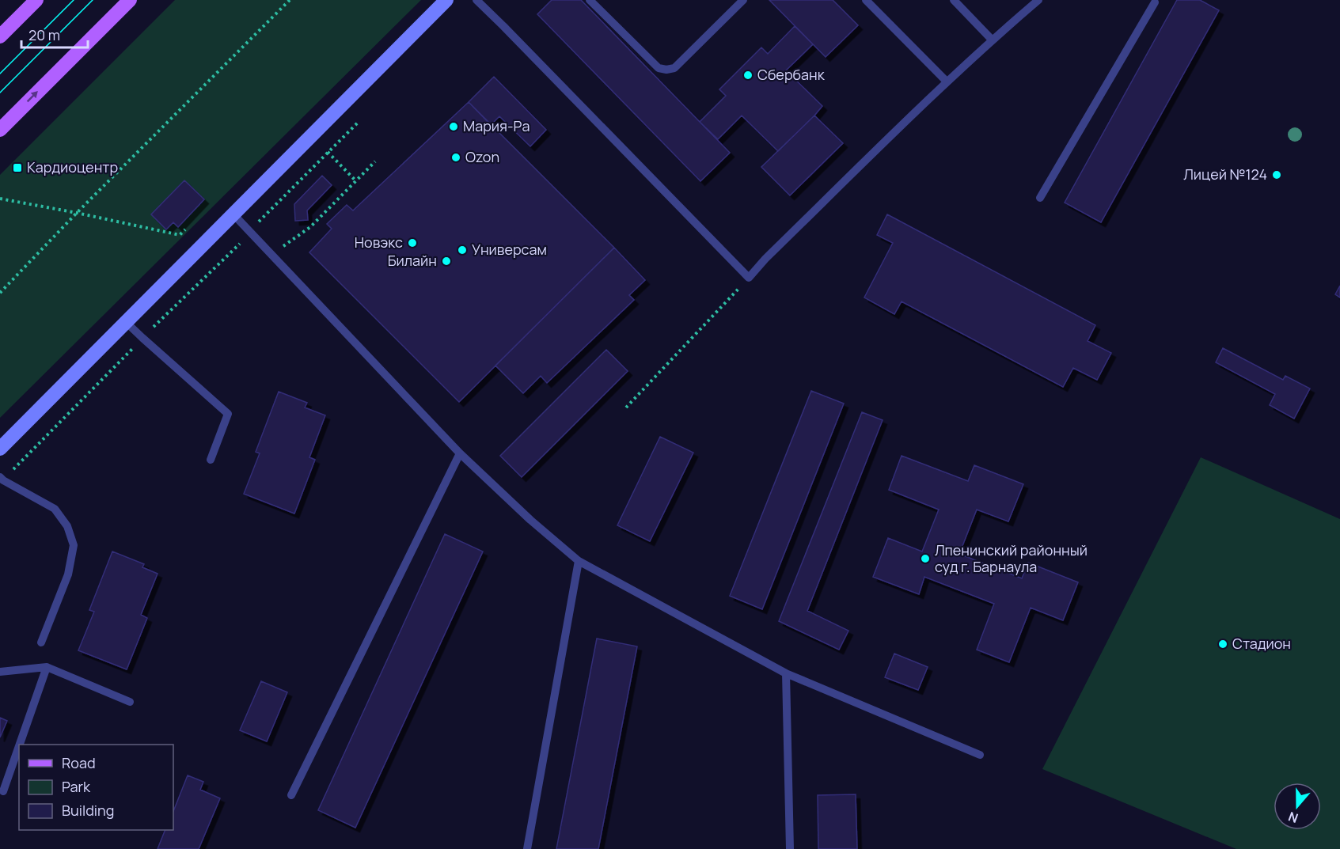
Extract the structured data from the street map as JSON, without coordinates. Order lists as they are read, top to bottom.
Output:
{
  "places": {
    "other": [
      "Сбербанк",
      "Мария-Ра",
      "Ozon",
      "Лицей №124",
      "Новэкс",
      "Универсам",
      "Билайн",
      "Лпенинский районный суд г. Барнаула",
      "Стадион"
    ],
    "transit": ["Кардиоцентр"]
  },
  "legend": ["Road", "Park", "Building"],
  "scale_bar": "20 m",
  "north": "bottom"
}
